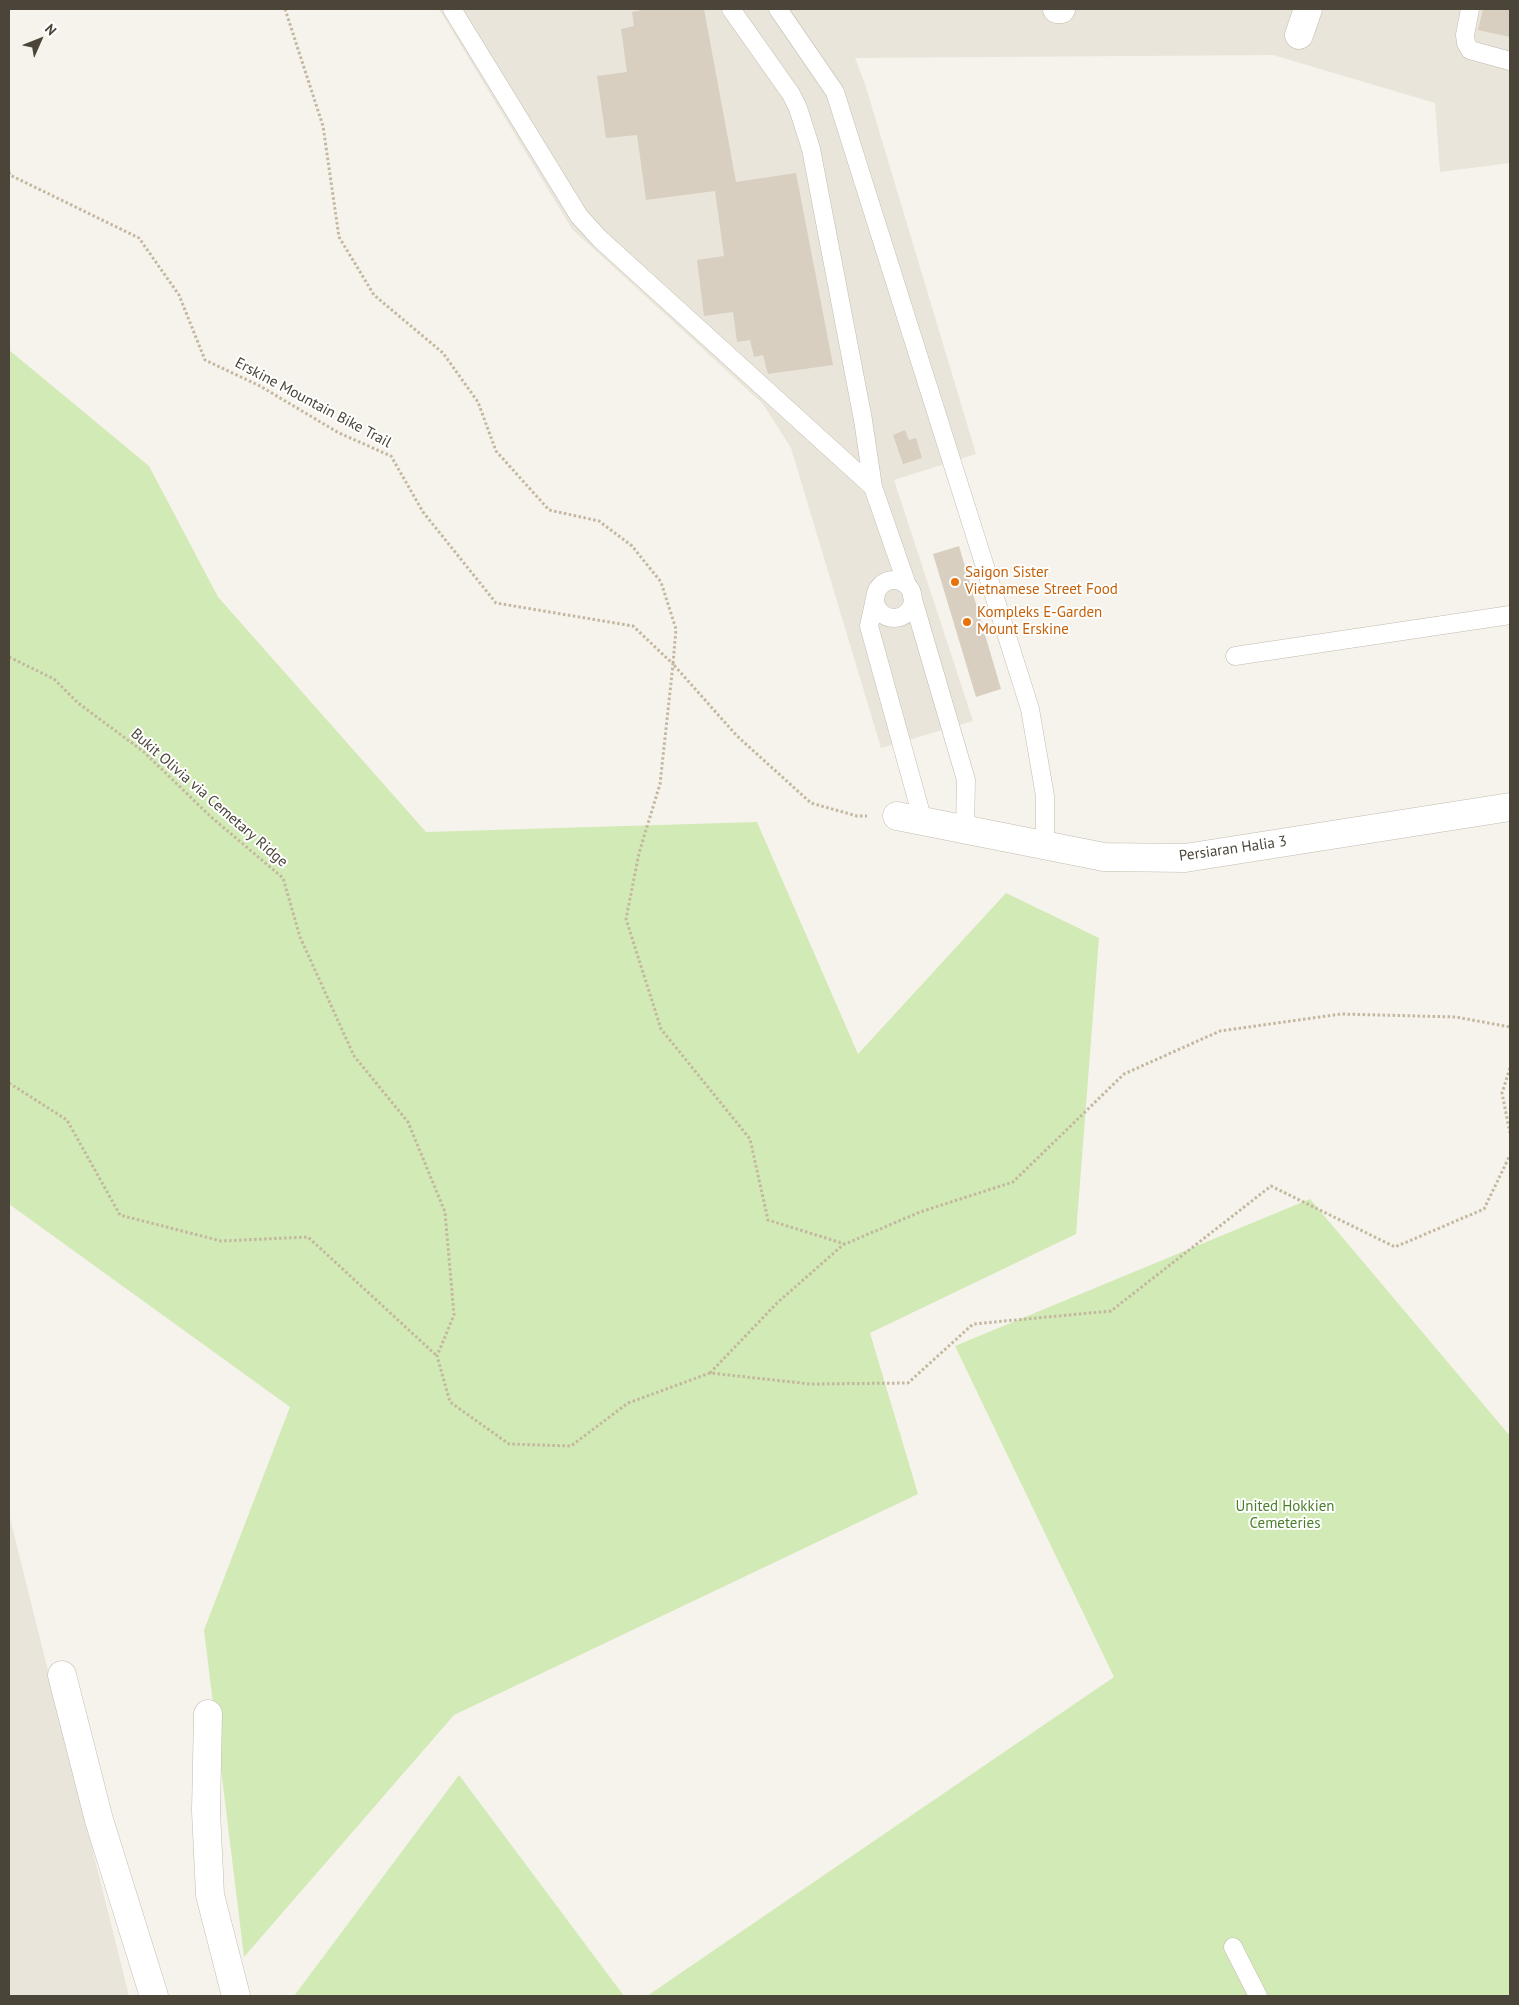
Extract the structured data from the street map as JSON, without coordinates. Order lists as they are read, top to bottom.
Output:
{
  "streets": {
    "street": ["Persiaran Halia 3"],
    "path": ["Erskine Mountain Bike Trail", "Bukit Olivia via Cemetary Ridge"]
  },
  "crossings": [
    ["Erskine Mountain Bike Trail", "Persiaran Halia 3"]
  ],
  "parks": ["United Hokkien Cemeteries"],
  "places": ["Saigon Sister Vietnamese Street Food", "Kompleks E-Garden Mount Erskine"],
  "north": "top right"
}
